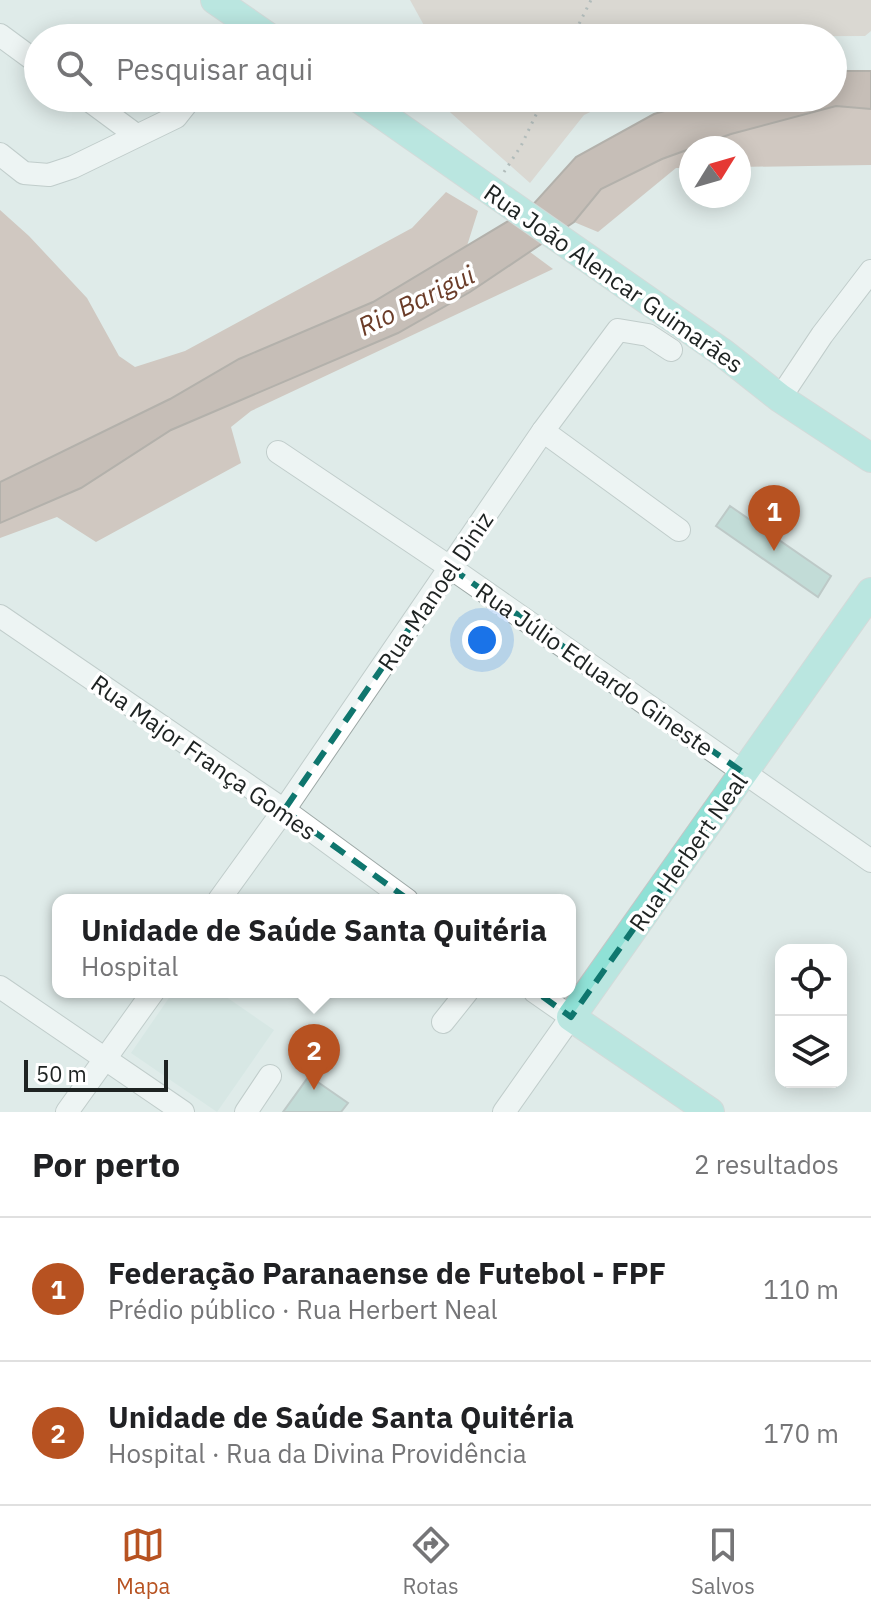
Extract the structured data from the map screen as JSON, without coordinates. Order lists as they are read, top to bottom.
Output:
{
  "streets": {
    "main road": ["Rua João Alencar Guimarães", "Rua Herbert Neal"],
    "street": ["Rua Manoel Diniz", "Rua Júlio Eduardo Gineste", "Rua Major França Gomes"]
  },
  "crossings": [
    ["Rua Manoel Diniz", "Rua Júlio Eduardo Gineste"],
    ["Rua Manoel Diniz", "Rua Major França Gomes"],
    ["Rua Júlio Eduardo Gineste", "Rua Herbert Neal"]
  ],
  "water": ["Rio Barigui"],
  "scale_bar": "50 m",
  "north": "top right",
  "page": {
    "search": "Pesquisar aqui",
    "pins": ["1", "2"],
    "popup": ["Unidade de Saúde Santa Quitéria", "Hospital"],
    "scale": "50 m",
    "heading": ["Por perto", "2 resultados"],
    "list": [
      {
        "mark": "1",
        "name": "Federação Paranaense de Futebol - FPF",
        "note": "Prédio público · Rua Herbert Neal",
        "value": "110 m"
      },
      {
        "mark": "2",
        "name": "Unidade de Saúde Santa Quitéria",
        "note": "Hospital · Rua da Divina Providência",
        "value": "170 m"
      }
    ],
    "nav": ["Mapa", "Rotas", "Salvos"]
  }
}
